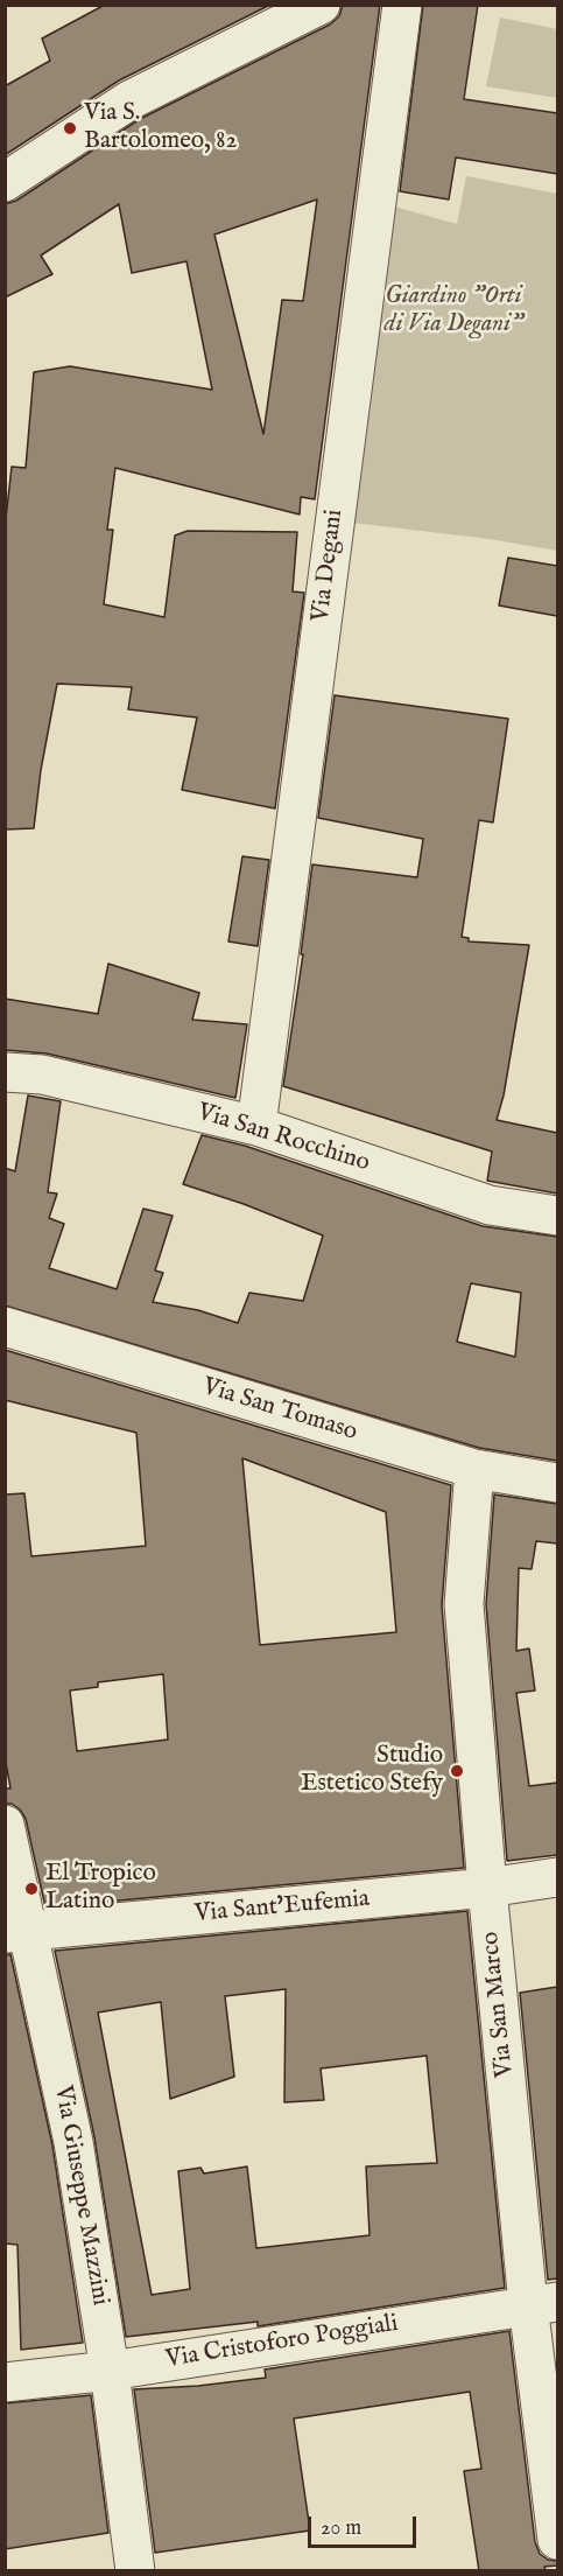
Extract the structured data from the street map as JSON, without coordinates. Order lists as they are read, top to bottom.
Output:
{
  "streets": {
    "street": [
      "Via Degani",
      "Via San Rocchino",
      "Via San Tomaso",
      "Via Sant'Eufemia",
      "Via San Marco",
      "Via Giuseppe Mazzini",
      "Via Cristoforo Poggiali"
    ]
  },
  "crossings": [
    ["Via Degani", "Via San Rocchino"],
    ["Via San Tomaso", "Via San Marco"],
    ["Via Sant'Eufemia", "Via San Marco"],
    ["Via Sant'Eufemia", "Via Giuseppe Mazzini"],
    ["Via San Marco", "Via Cristoforo Poggiali"],
    ["Via Giuseppe Mazzini", "Via Cristoforo Poggiali"]
  ],
  "parks": ["Giardino \"Orti di Via Degani\""],
  "places": ["Via S. Bartolomeo, 82", "Studio Estetico Stefy", "El Tropico Latino"],
  "scale_bar": "20 m"
}
